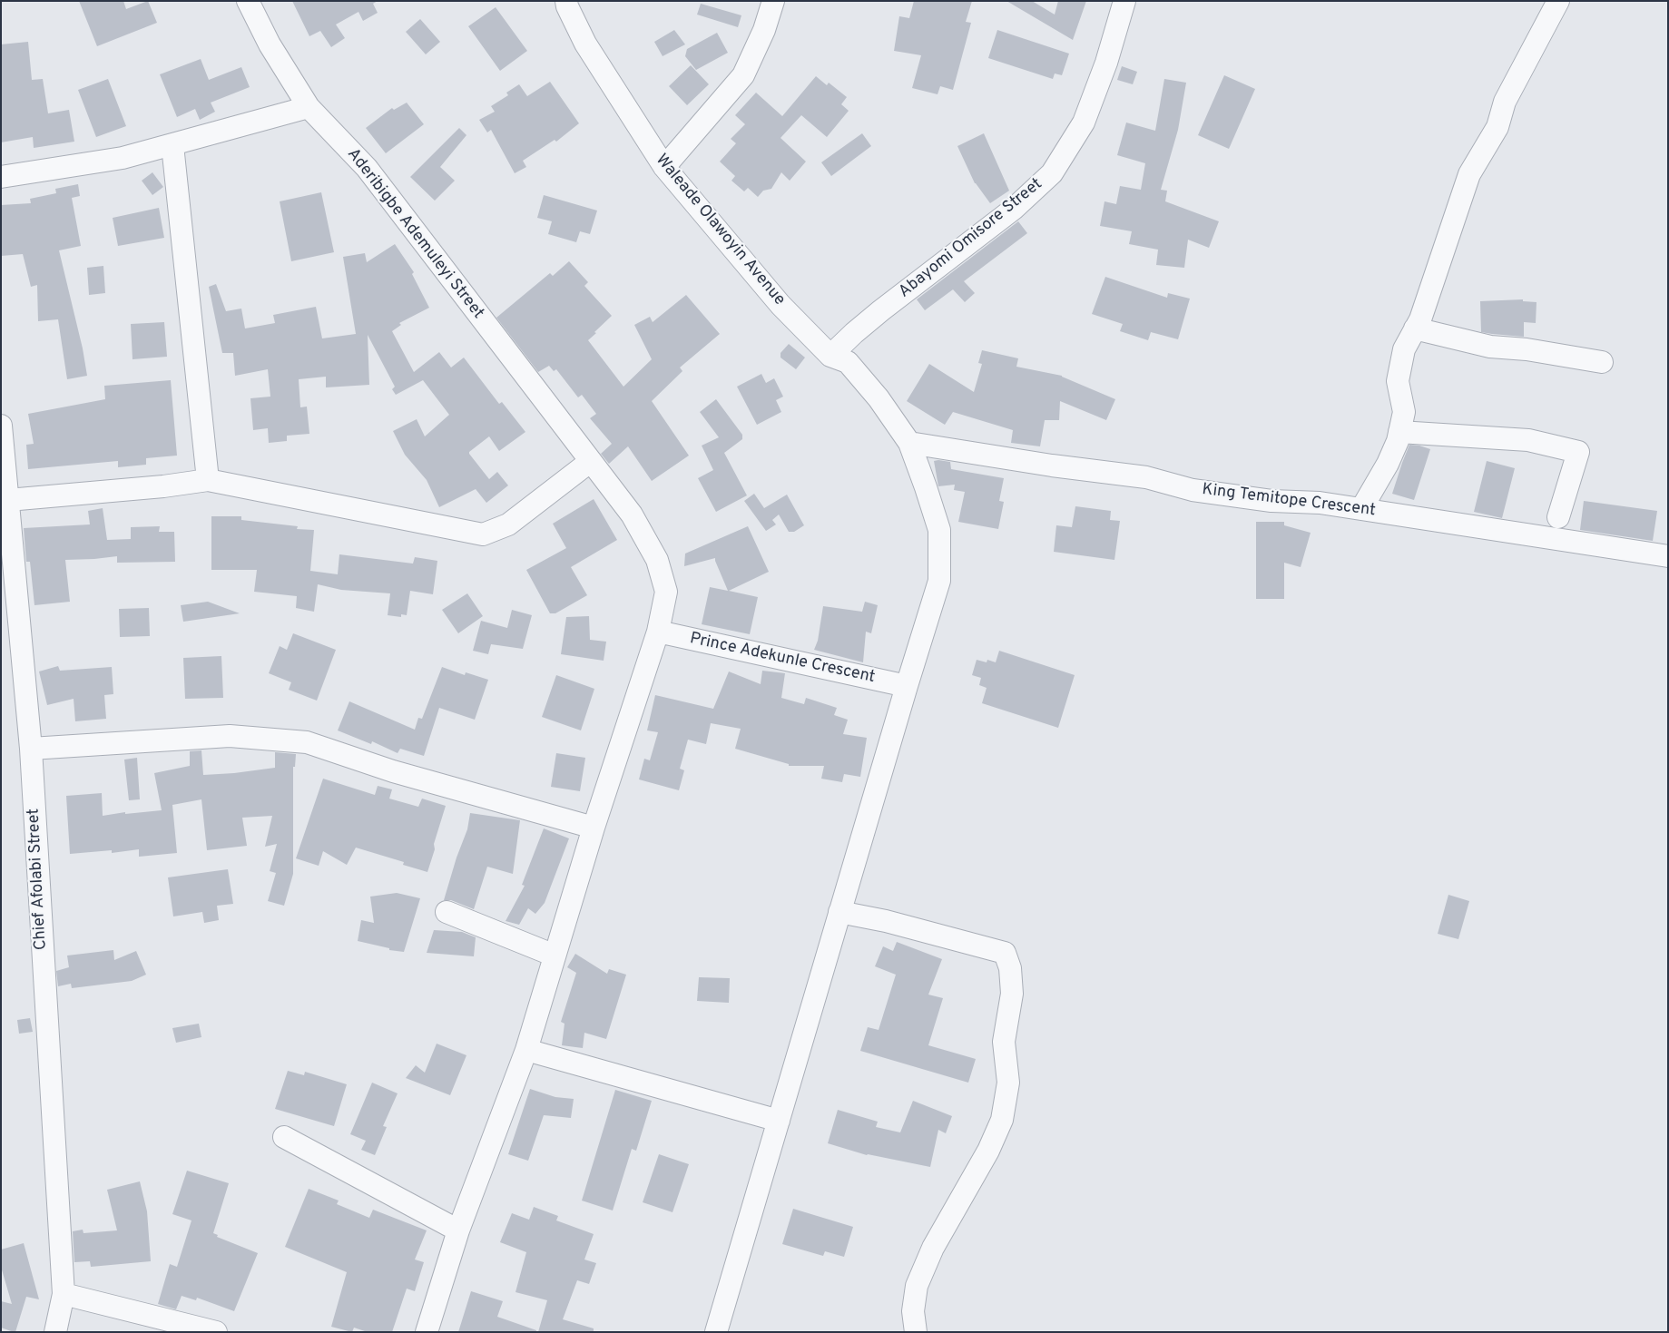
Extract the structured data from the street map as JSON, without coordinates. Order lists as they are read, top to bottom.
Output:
{
  "streets": {
    "street": [
      "Waleade Olawoyin Avenue",
      "Aderibigbe Ademuleyi Street",
      "Abayomi Omisore Street",
      "King Temitope Crescent",
      "Prince Adekunle Crescent",
      "Chief Afolabi Street"
    ]
  },
  "crossings": [
    ["Waleade Olawoyin Avenue", "Abayomi Omisore Street"],
    ["Waleade Olawoyin Avenue", "King Temitope Crescent"],
    ["Waleade Olawoyin Avenue", "Prince Adekunle Crescent"],
    ["Aderibigbe Ademuleyi Street", "Prince Adekunle Crescent"]
  ]
}
